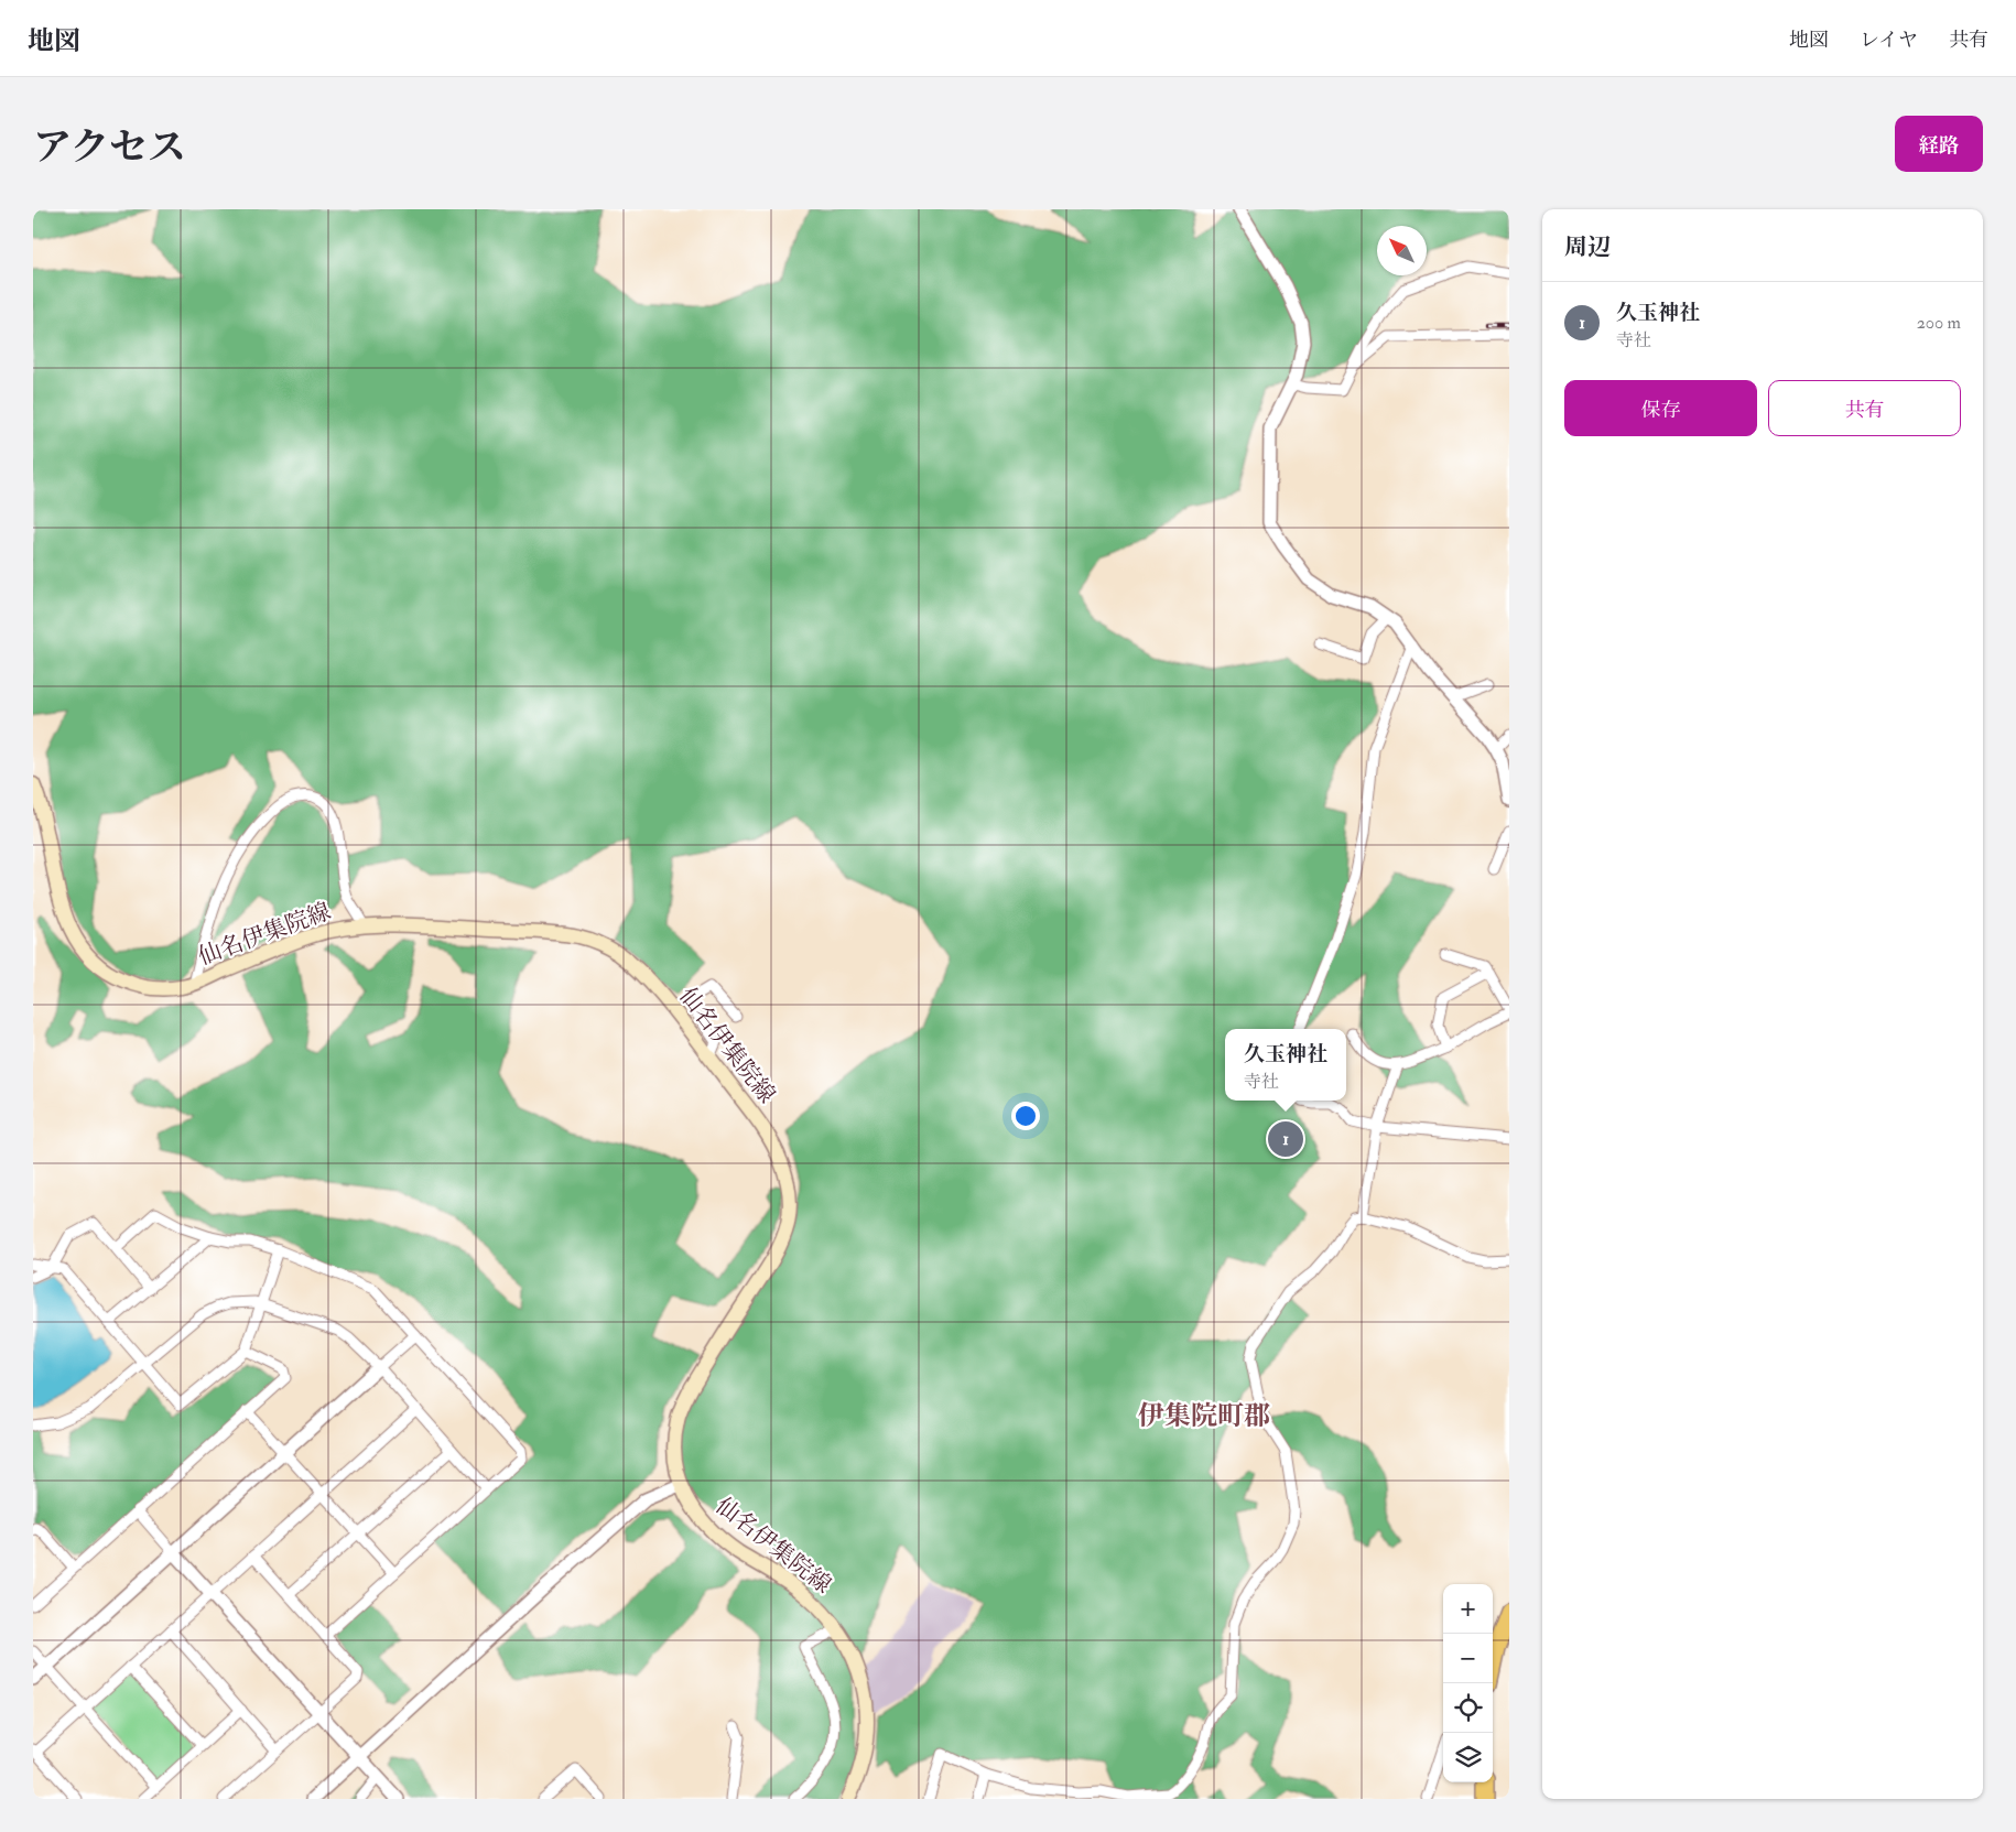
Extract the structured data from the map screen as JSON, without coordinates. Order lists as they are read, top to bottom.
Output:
{
  "streets": {
    "main road": ["仙名伊集院線"]
  },
  "districts": ["伊集院町郡"],
  "north": "top left",
  "page": {
    "header": "地図",
    "nav": ["地図", "レイヤ", "共有"],
    "title": "アクセス",
    "buttons": [
      "経路",
      ["保存", "共有"]
    ],
    "heading": "周辺",
    "list": [
      {
        "mark": "1",
        "name": "久玉神社",
        "note": "寺社",
        "value": "200 m"
      }
    ],
    "popup": ["久玉神社", "寺社"],
    "pins": "1",
    "map_buttons": ["+", "−"]
  }
}
